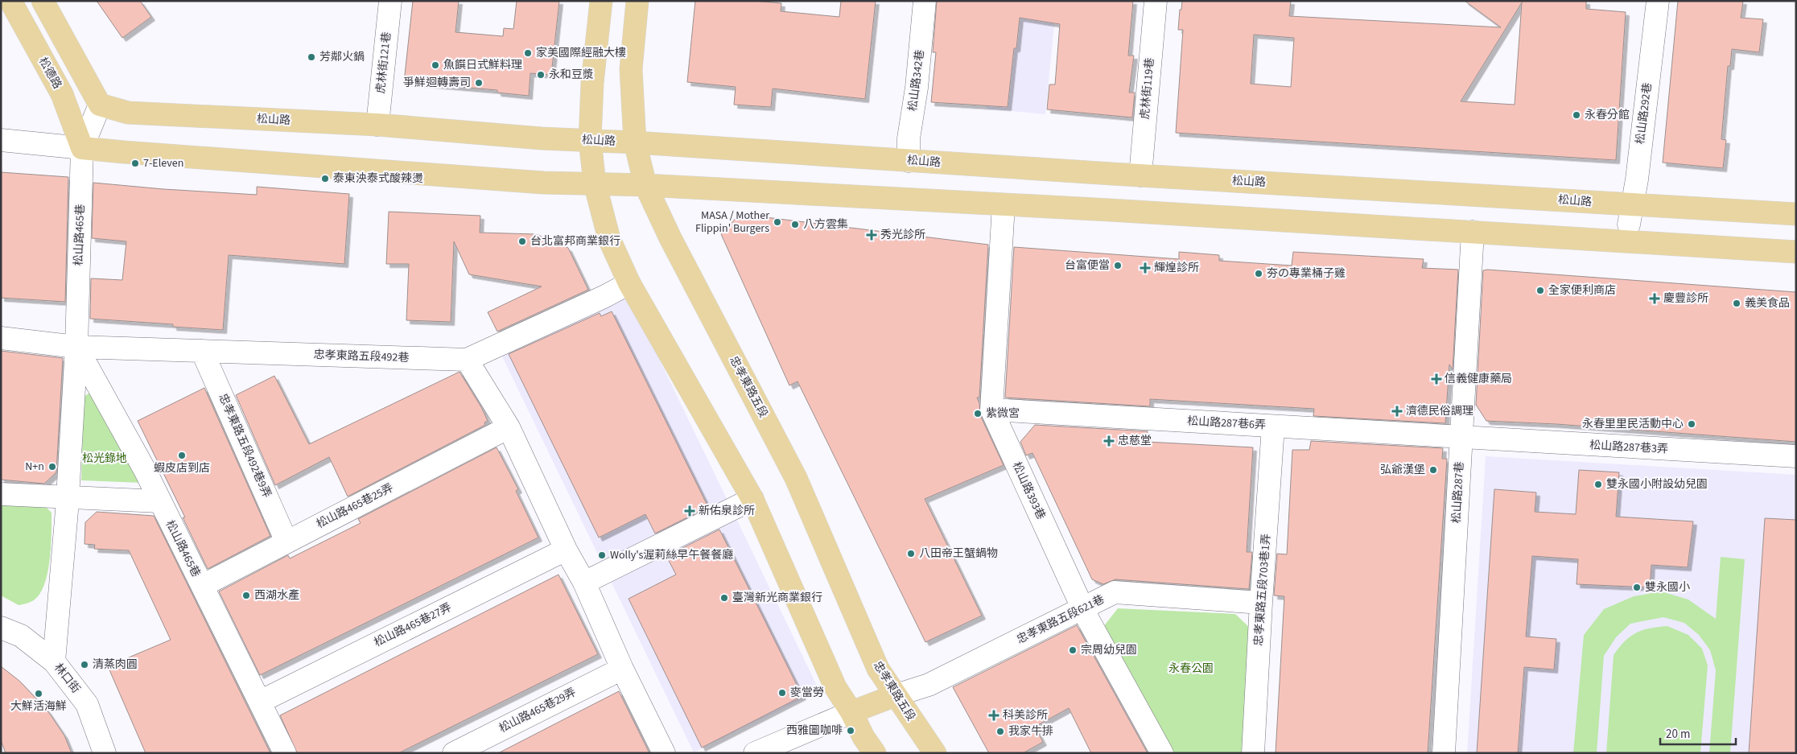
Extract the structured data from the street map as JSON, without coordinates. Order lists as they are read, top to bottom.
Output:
{
  "streets": {
    "main road": ["松德路", "松山路", "忠孝東路五段"],
    "street": [
      "虎林街121巷",
      "松山路342巷",
      "虎林街119巷",
      "松山路292巷",
      "松山路465巷",
      "忠孝東路五段492巷",
      "松山路287巷6弄",
      "忠孝東路五段492巷9弄",
      "松山路287巷3弄",
      "松山路393巷",
      "松山路287巷",
      "松山路465巷25弄",
      "忠孝東路五段703巷1弄",
      "忠孝東路五段621巷",
      "松山路465巷27弄",
      "林口街",
      "松山路465巷29弄"
    ]
  },
  "crossings": [
    ["虎林街121巷", "松山路"],
    ["松德路", "松山路465巷"],
    ["松山路342巷", "松山路"],
    ["虎林街119巷", "松山路"],
    ["松山路292巷", "松山路"],
    ["松山路", "忠孝東路五段"],
    ["松山路465巷", "忠孝東路五段492巷"],
    ["松山路465巷", "松山路465巷25弄"],
    ["松山路465巷", "松山路465巷27弄"],
    ["松山路465巷", "林口街"],
    ["忠孝東路五段492巷", "忠孝東路五段492巷9弄"],
    ["忠孝東路五段", "忠孝東路五段621巷"],
    ["松山路287巷6弄", "松山路287巷3弄"],
    ["松山路287巷6弄", "松山路393巷"],
    ["松山路287巷6弄", "松山路287巷"],
    ["松山路287巷6弄", "忠孝東路五段703巷1弄"],
    ["忠孝東路五段492巷9弄", "松山路465巷25弄"],
    ["松山路287巷3弄", "松山路287巷"],
    ["松山路393巷", "忠孝東路五段621巷"],
    ["忠孝東路五段703巷1弄", "忠孝東路五段621巷"]
  ],
  "parks": ["松光錄地", "永春公園"],
  "places": {
    "other": [
      "家美國際經融大樓",
      "芳鄰火鍋",
      "魚饌日式鮮料理",
      "永和豆漿",
      "爭鮮迴轉壽司",
      "永春分館",
      "7-Eleven",
      "泰東泱泰式酸辣燙",
      "MASA / Mother Flippin' Burgers",
      "八方雲集",
      "台北富邦商業銀行",
      "台富便當",
      "夯の專業桶子雞",
      "全家便利商店",
      "義美食品",
      "紫微宮",
      "永春里里民活動中心",
      "蝦皮店到店",
      "N+n",
      "弘爺漢堡",
      "雙永國小附設幼兒園",
      "八田帝王蟹鍋物",
      "Wolly's渥莉絲早午餐餐廳",
      "雙永國小",
      "西湖水產",
      "臺灣新光商業銀行",
      "宗周幼兒園",
      "清蒸肉圓",
      "麥當勞",
      "大鮮活海鮮",
      "西雅圖咖啡",
      "我家牛排"
    ],
    "health": [
      "秀光診所",
      "輝煌診所",
      "慶豐診所",
      "信義健康藥局",
      "濟德民俗調理",
      "忠慈堂",
      "新佑泉診所",
      "科美診所"
    ]
  },
  "scale_bar": "20 m"
}
